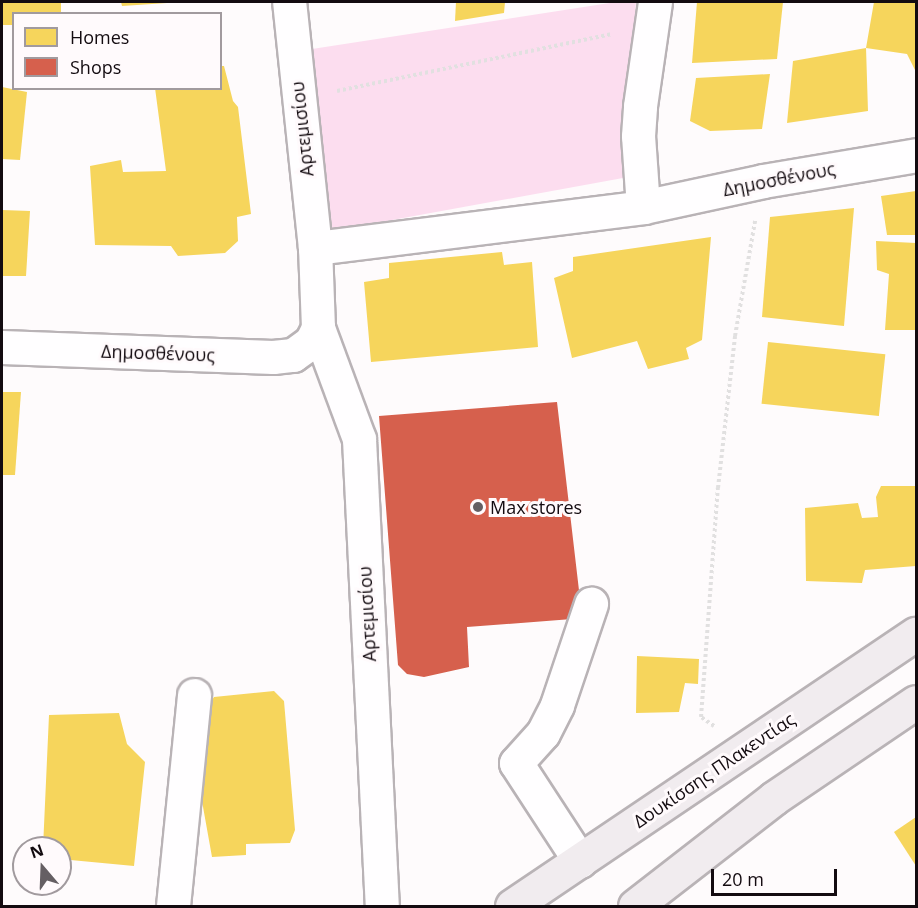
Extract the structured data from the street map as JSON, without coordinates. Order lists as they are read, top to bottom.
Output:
{
  "streets": {
    "main road": ["Δουκίσσης Πλακεντίας"],
    "street": ["Αρτεμισίου", "Δημοσθένους"]
  },
  "crossings": [
    ["Αρτεμισίου", "Δημοσθένους"]
  ],
  "places": ["Max stores"],
  "legend": ["Homes", "Shops"],
  "scale_bar": "20 m",
  "north": "top"
}
